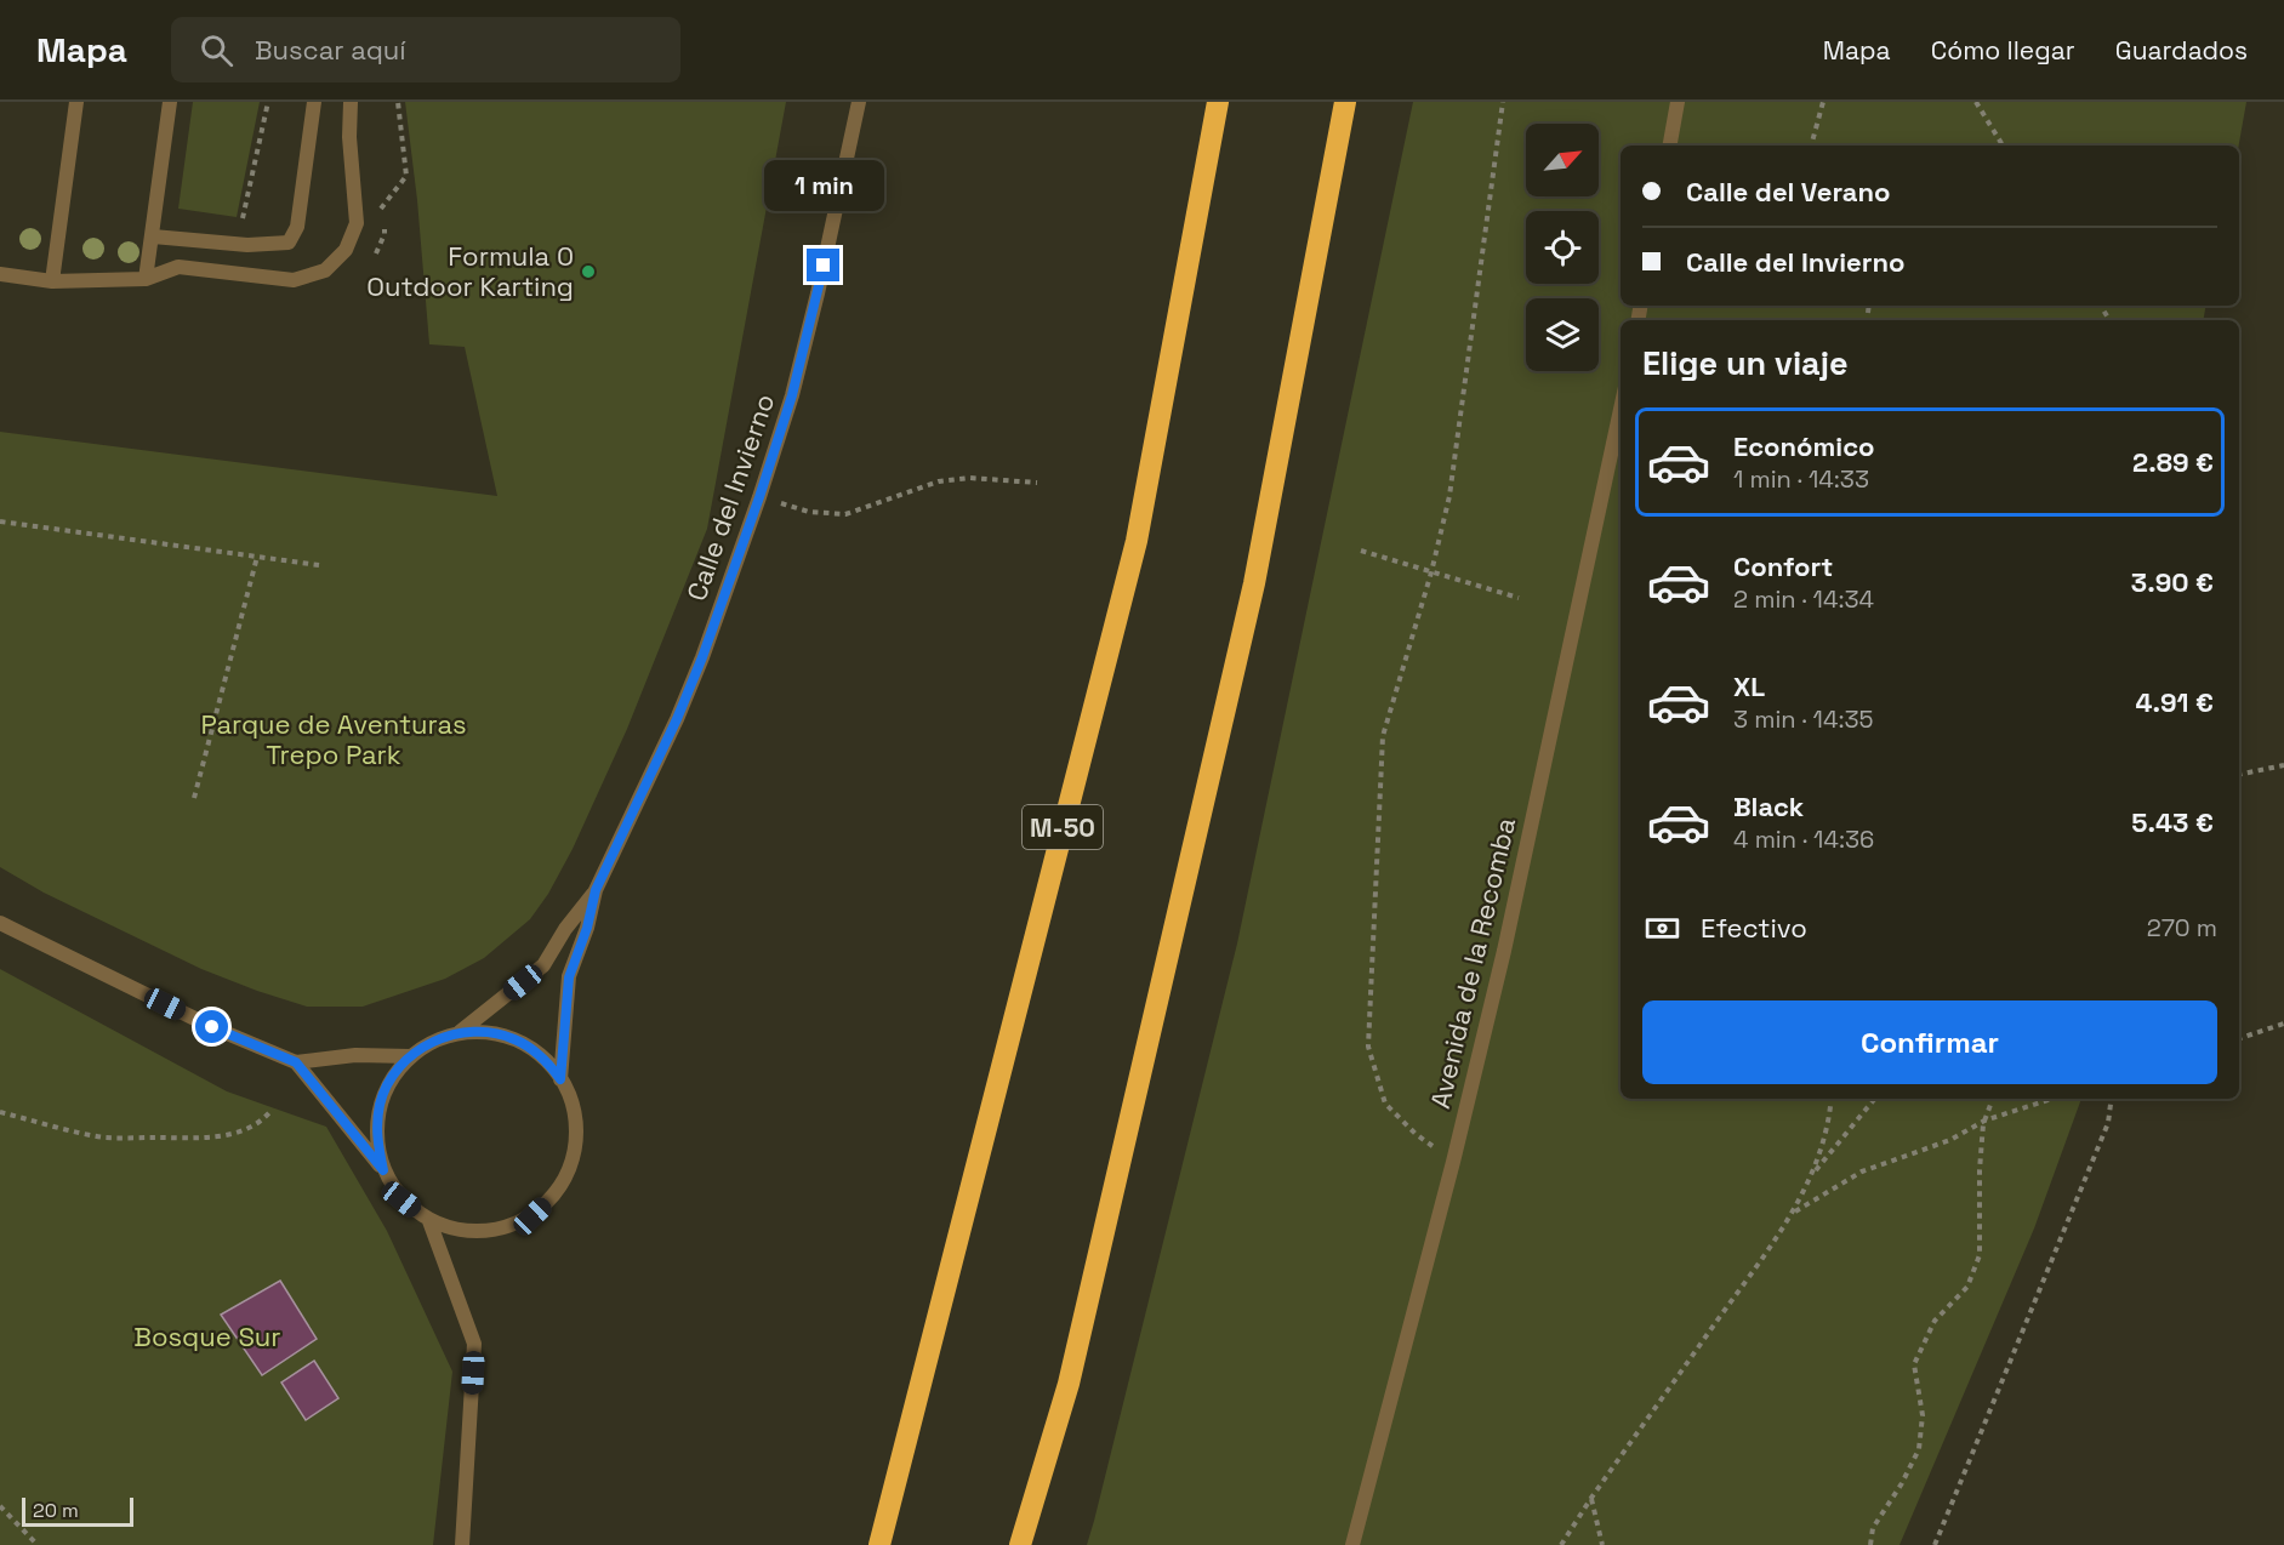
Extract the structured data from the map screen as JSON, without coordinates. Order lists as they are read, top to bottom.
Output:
{
  "streets": {
    "highway": ["M-50"],
    "street": ["Calle del Invierno", "Avenida de la Recomba"]
  },
  "parks": ["Parque de Aventuras Trepo Park", "Bosque Sur"],
  "places": ["Formula 0 Outdoor Karting"],
  "scale_bar": "20 m",
  "north": "top right",
  "page": {
    "header": "Mapa",
    "search": "Buscar aquí",
    "nav": ["Mapa", "Cómo llegar", "Guardados"],
    "banner": ["Calle del Verano", "Calle del Invierno"],
    "bubble": "1 min",
    "heading": "Elige un viaje",
    "list": [
      {
        "name": "Económico",
        "note": "1 min · 14:33",
        "value": "2.89 €"
      },
      {
        "name": "Confort",
        "note": "2 min · 14:34",
        "value": "3.90 €"
      },
      {
        "name": "XL",
        "note": "3 min · 14:35",
        "value": "4.91 €"
      },
      {
        "name": "Black",
        "note": "4 min · 14:36",
        "value": "5.43 €"
      }
    ],
    "pay": ["Efectivo", "270 m"],
    "buttons": "Confirmar",
    "scale": "20 m"
  }
}
